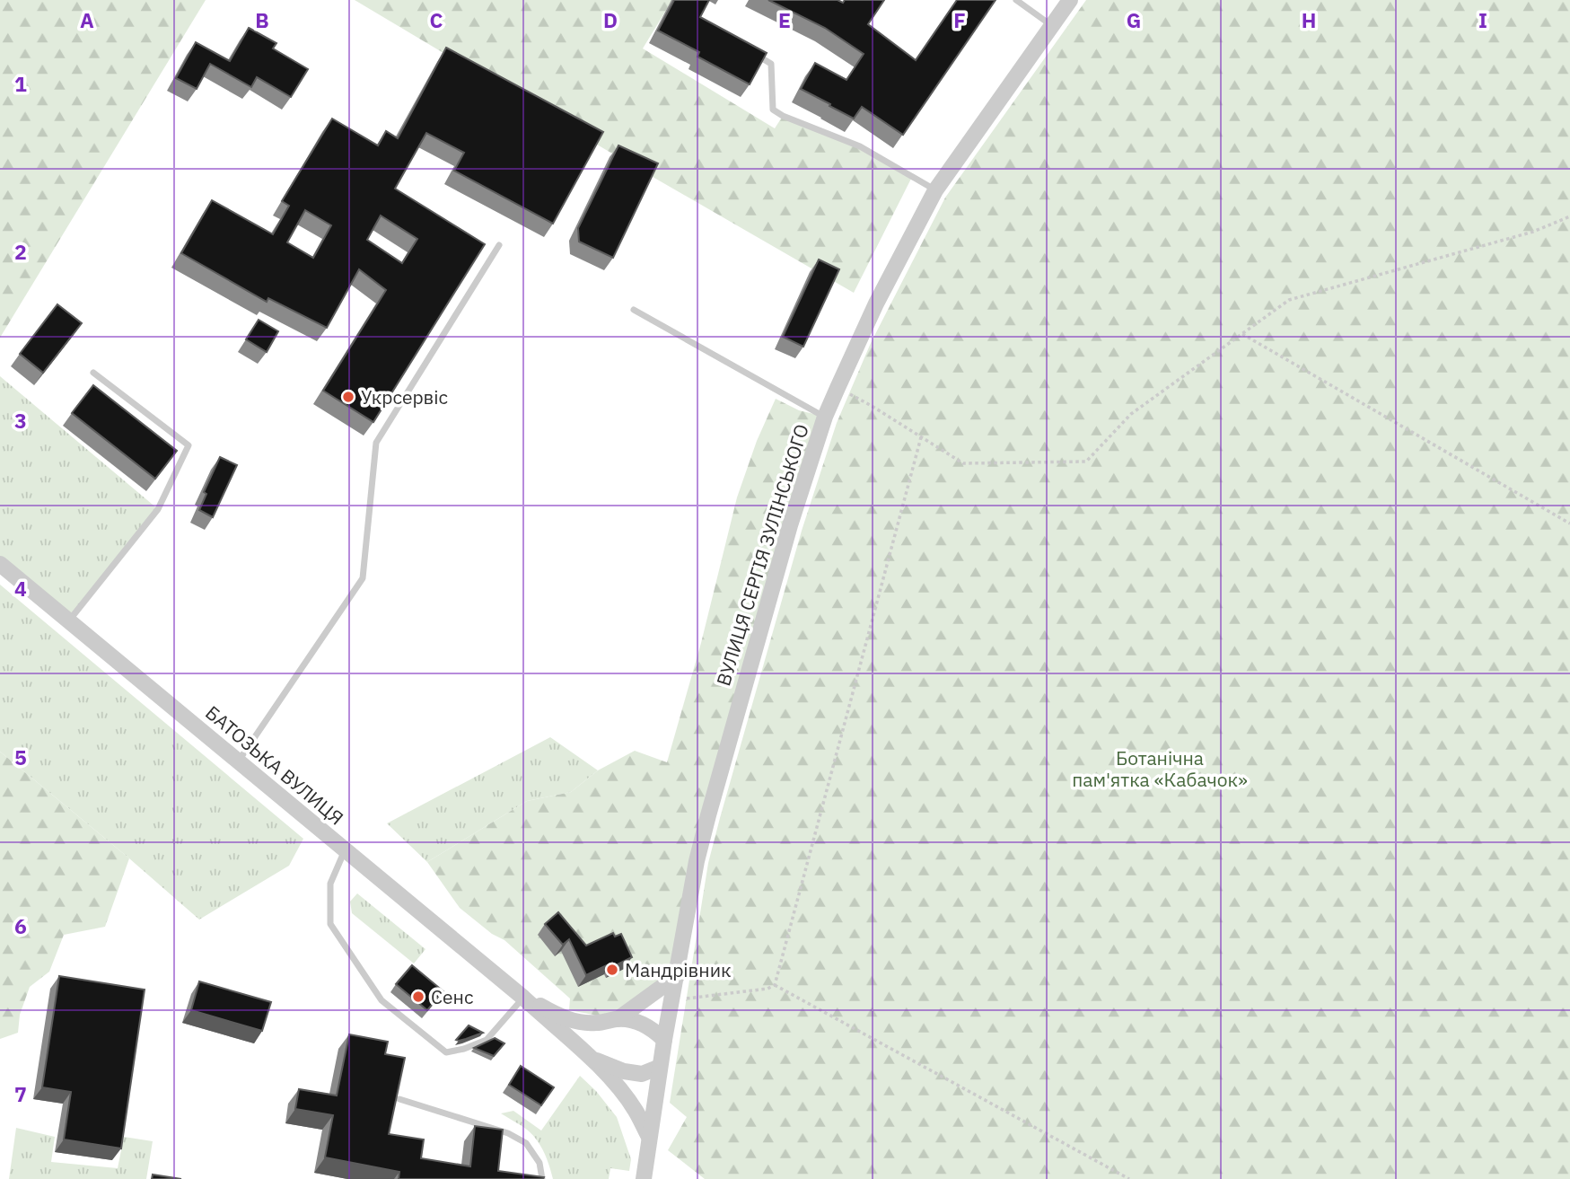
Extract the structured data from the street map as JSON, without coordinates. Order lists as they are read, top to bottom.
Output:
{
  "streets": {
    "street": ["ВУЛИЦЯ СЕРГІЯ ЗУЛІНСЬКОГО", "БАТОЗЬКА ВУЛИЦЯ"]
  },
  "crossings": [
    ["ВУЛИЦЯ СЕРГІЯ ЗУЛІНСЬКОГО", "БАТОЗЬКА ВУЛИЦЯ"]
  ],
  "parks": ["Ботанічна пам'ятка «Кабачок»"],
  "places": ["Укрсервіс", "Мандрівник", "Сенс"],
  "grid": {
    "columns": [
      "A",
      "B",
      "C",
      "D",
      "E",
      "F",
      "G",
      "H",
      "I"
    ],
    "rows": [
      "1",
      "2",
      "3",
      "4",
      "5",
      "6",
      "7"
    ]
  }
}
